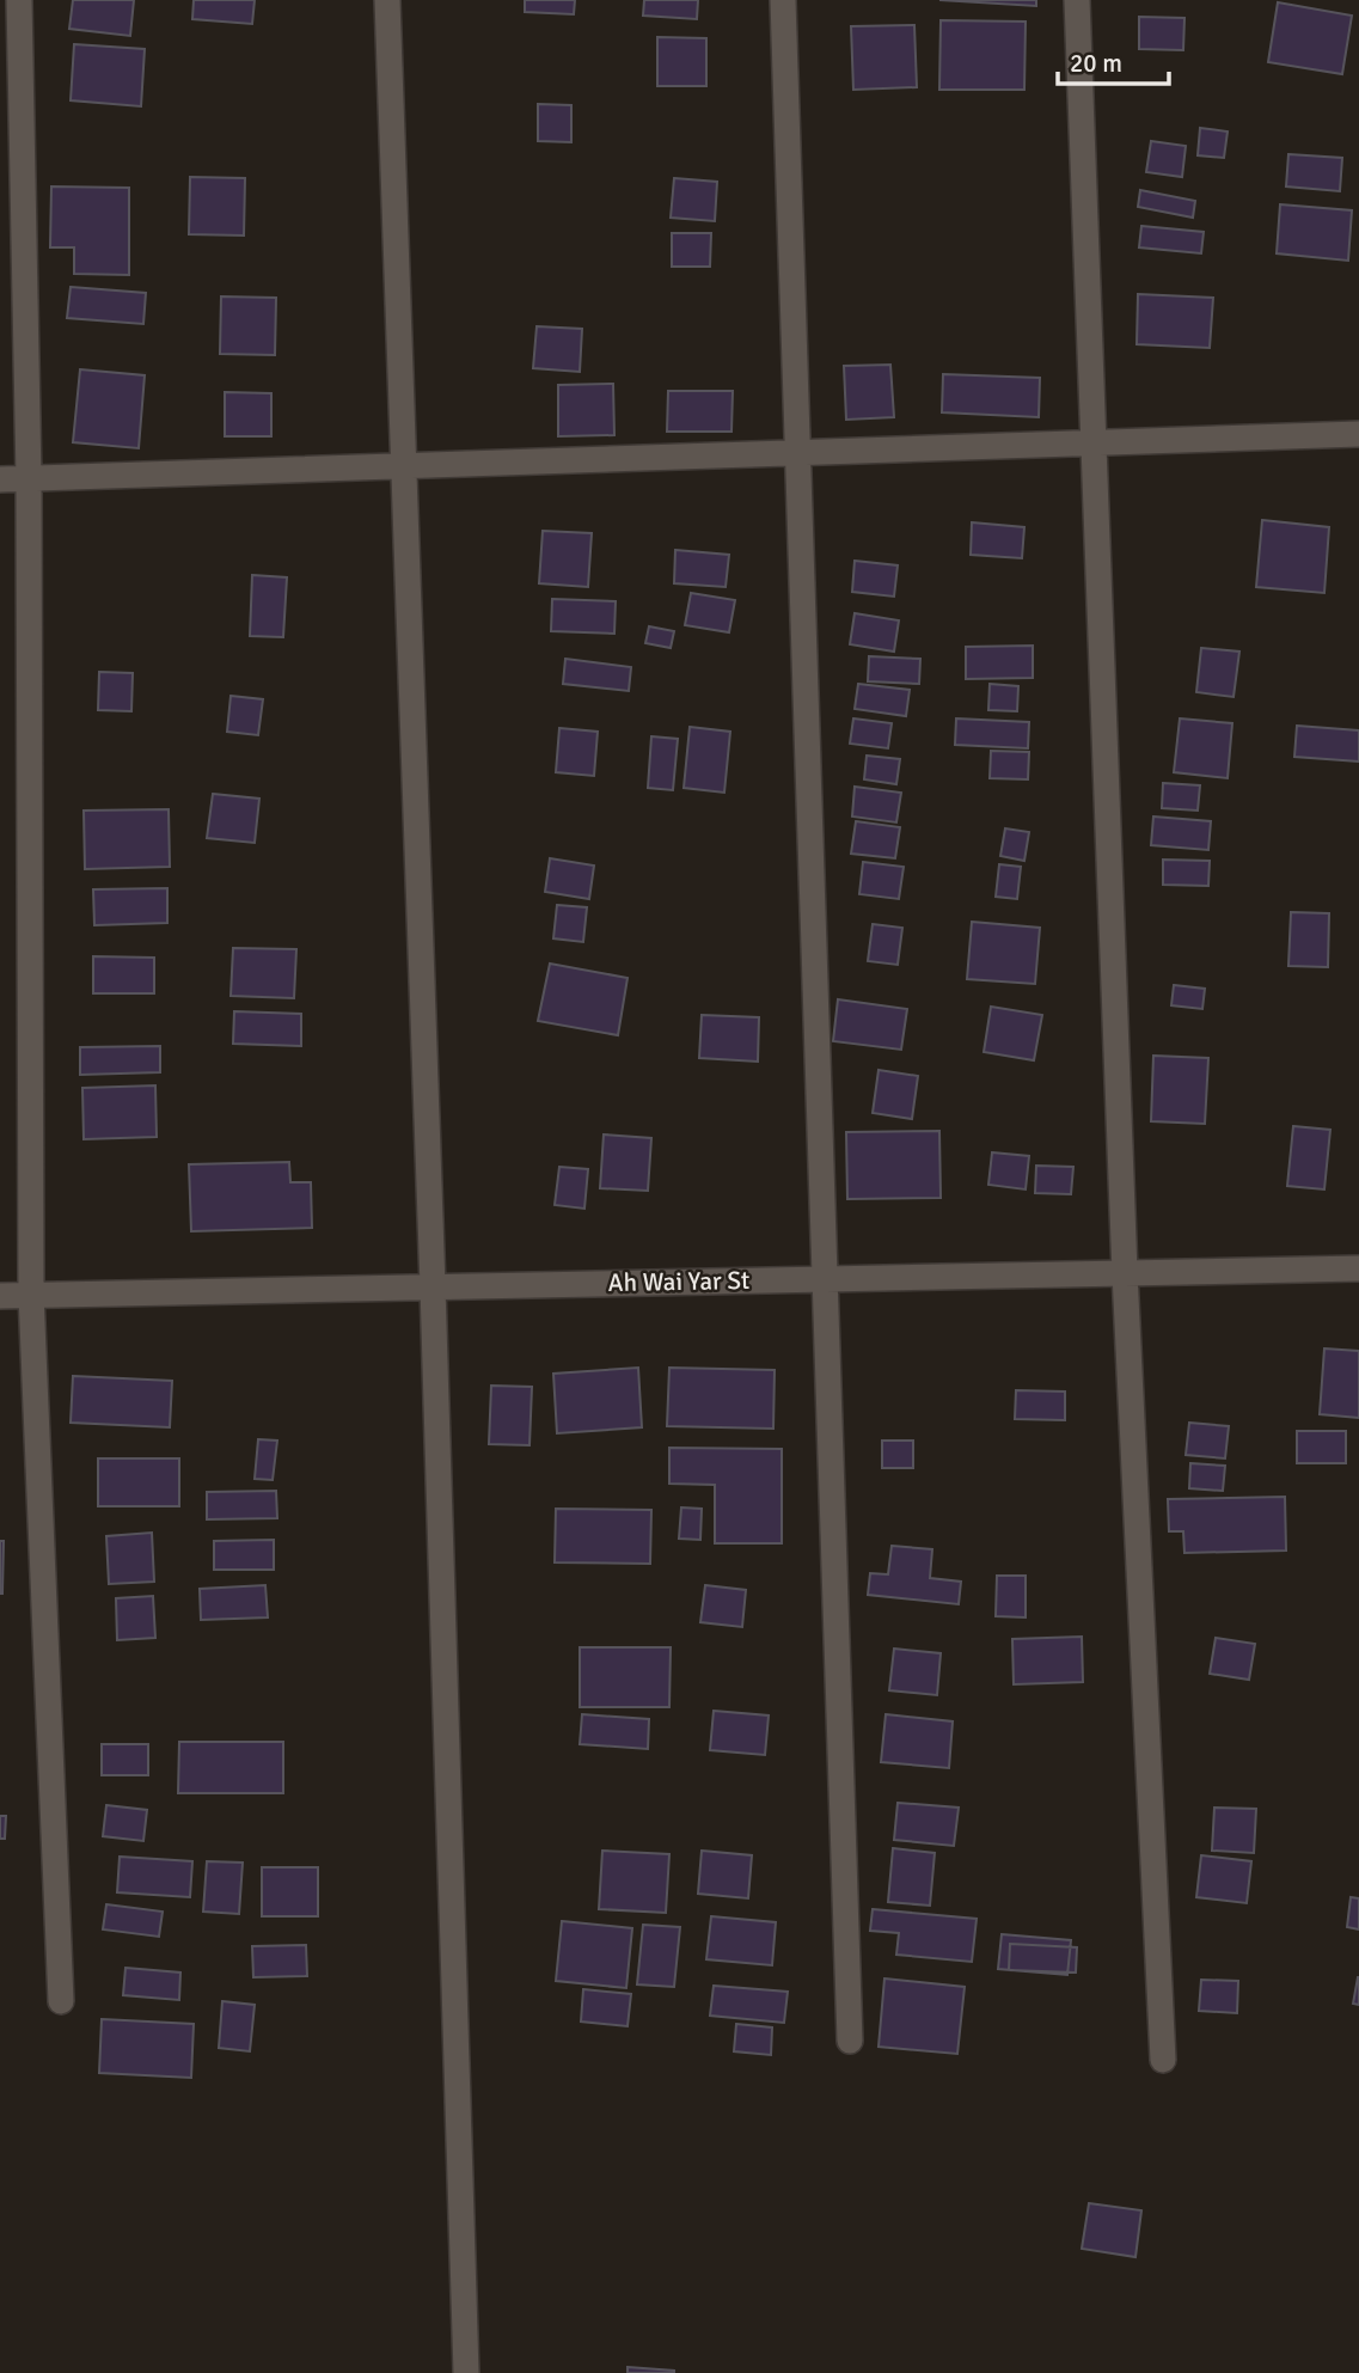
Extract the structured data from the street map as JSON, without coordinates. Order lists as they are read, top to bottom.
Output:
{
  "streets": {
    "street": ["Ah Wai Yar St"]
  },
  "scale_bar": "20 m"
}
